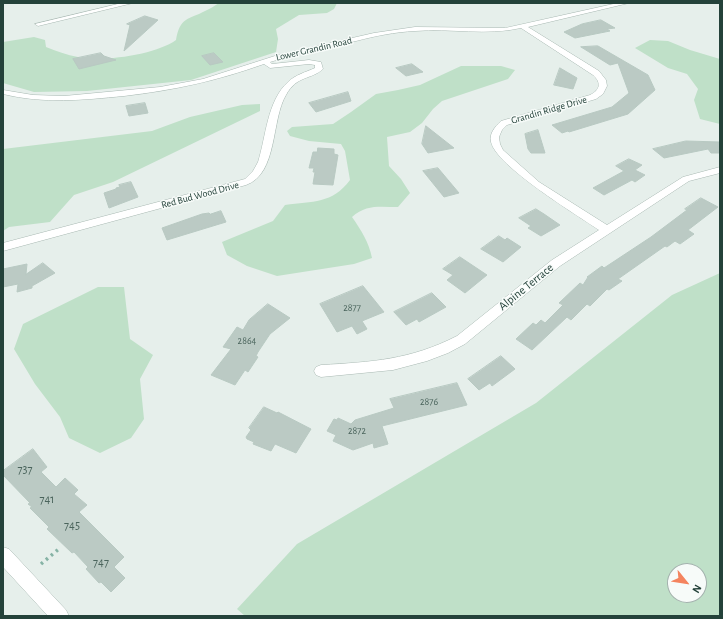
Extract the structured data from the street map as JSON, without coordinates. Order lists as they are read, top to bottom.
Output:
{
  "streets": {
    "street": [
      "Lower Grandin Road",
      "Grandin Ridge Drive",
      "Red Bud Wood Drive",
      "Alpine Terrace"
    ]
  },
  "crossings": [
    ["Lower Grandin Road", "Grandin Ridge Drive"],
    ["Lower Grandin Road", "Red Bud Wood Drive"],
    ["Grandin Ridge Drive", "Alpine Terrace"]
  ],
  "house_numbers": [
    "2877",
    "2864",
    "2876",
    "2872",
    "737",
    "741",
    "745",
    "747"
  ],
  "north": "bottom right"
}
